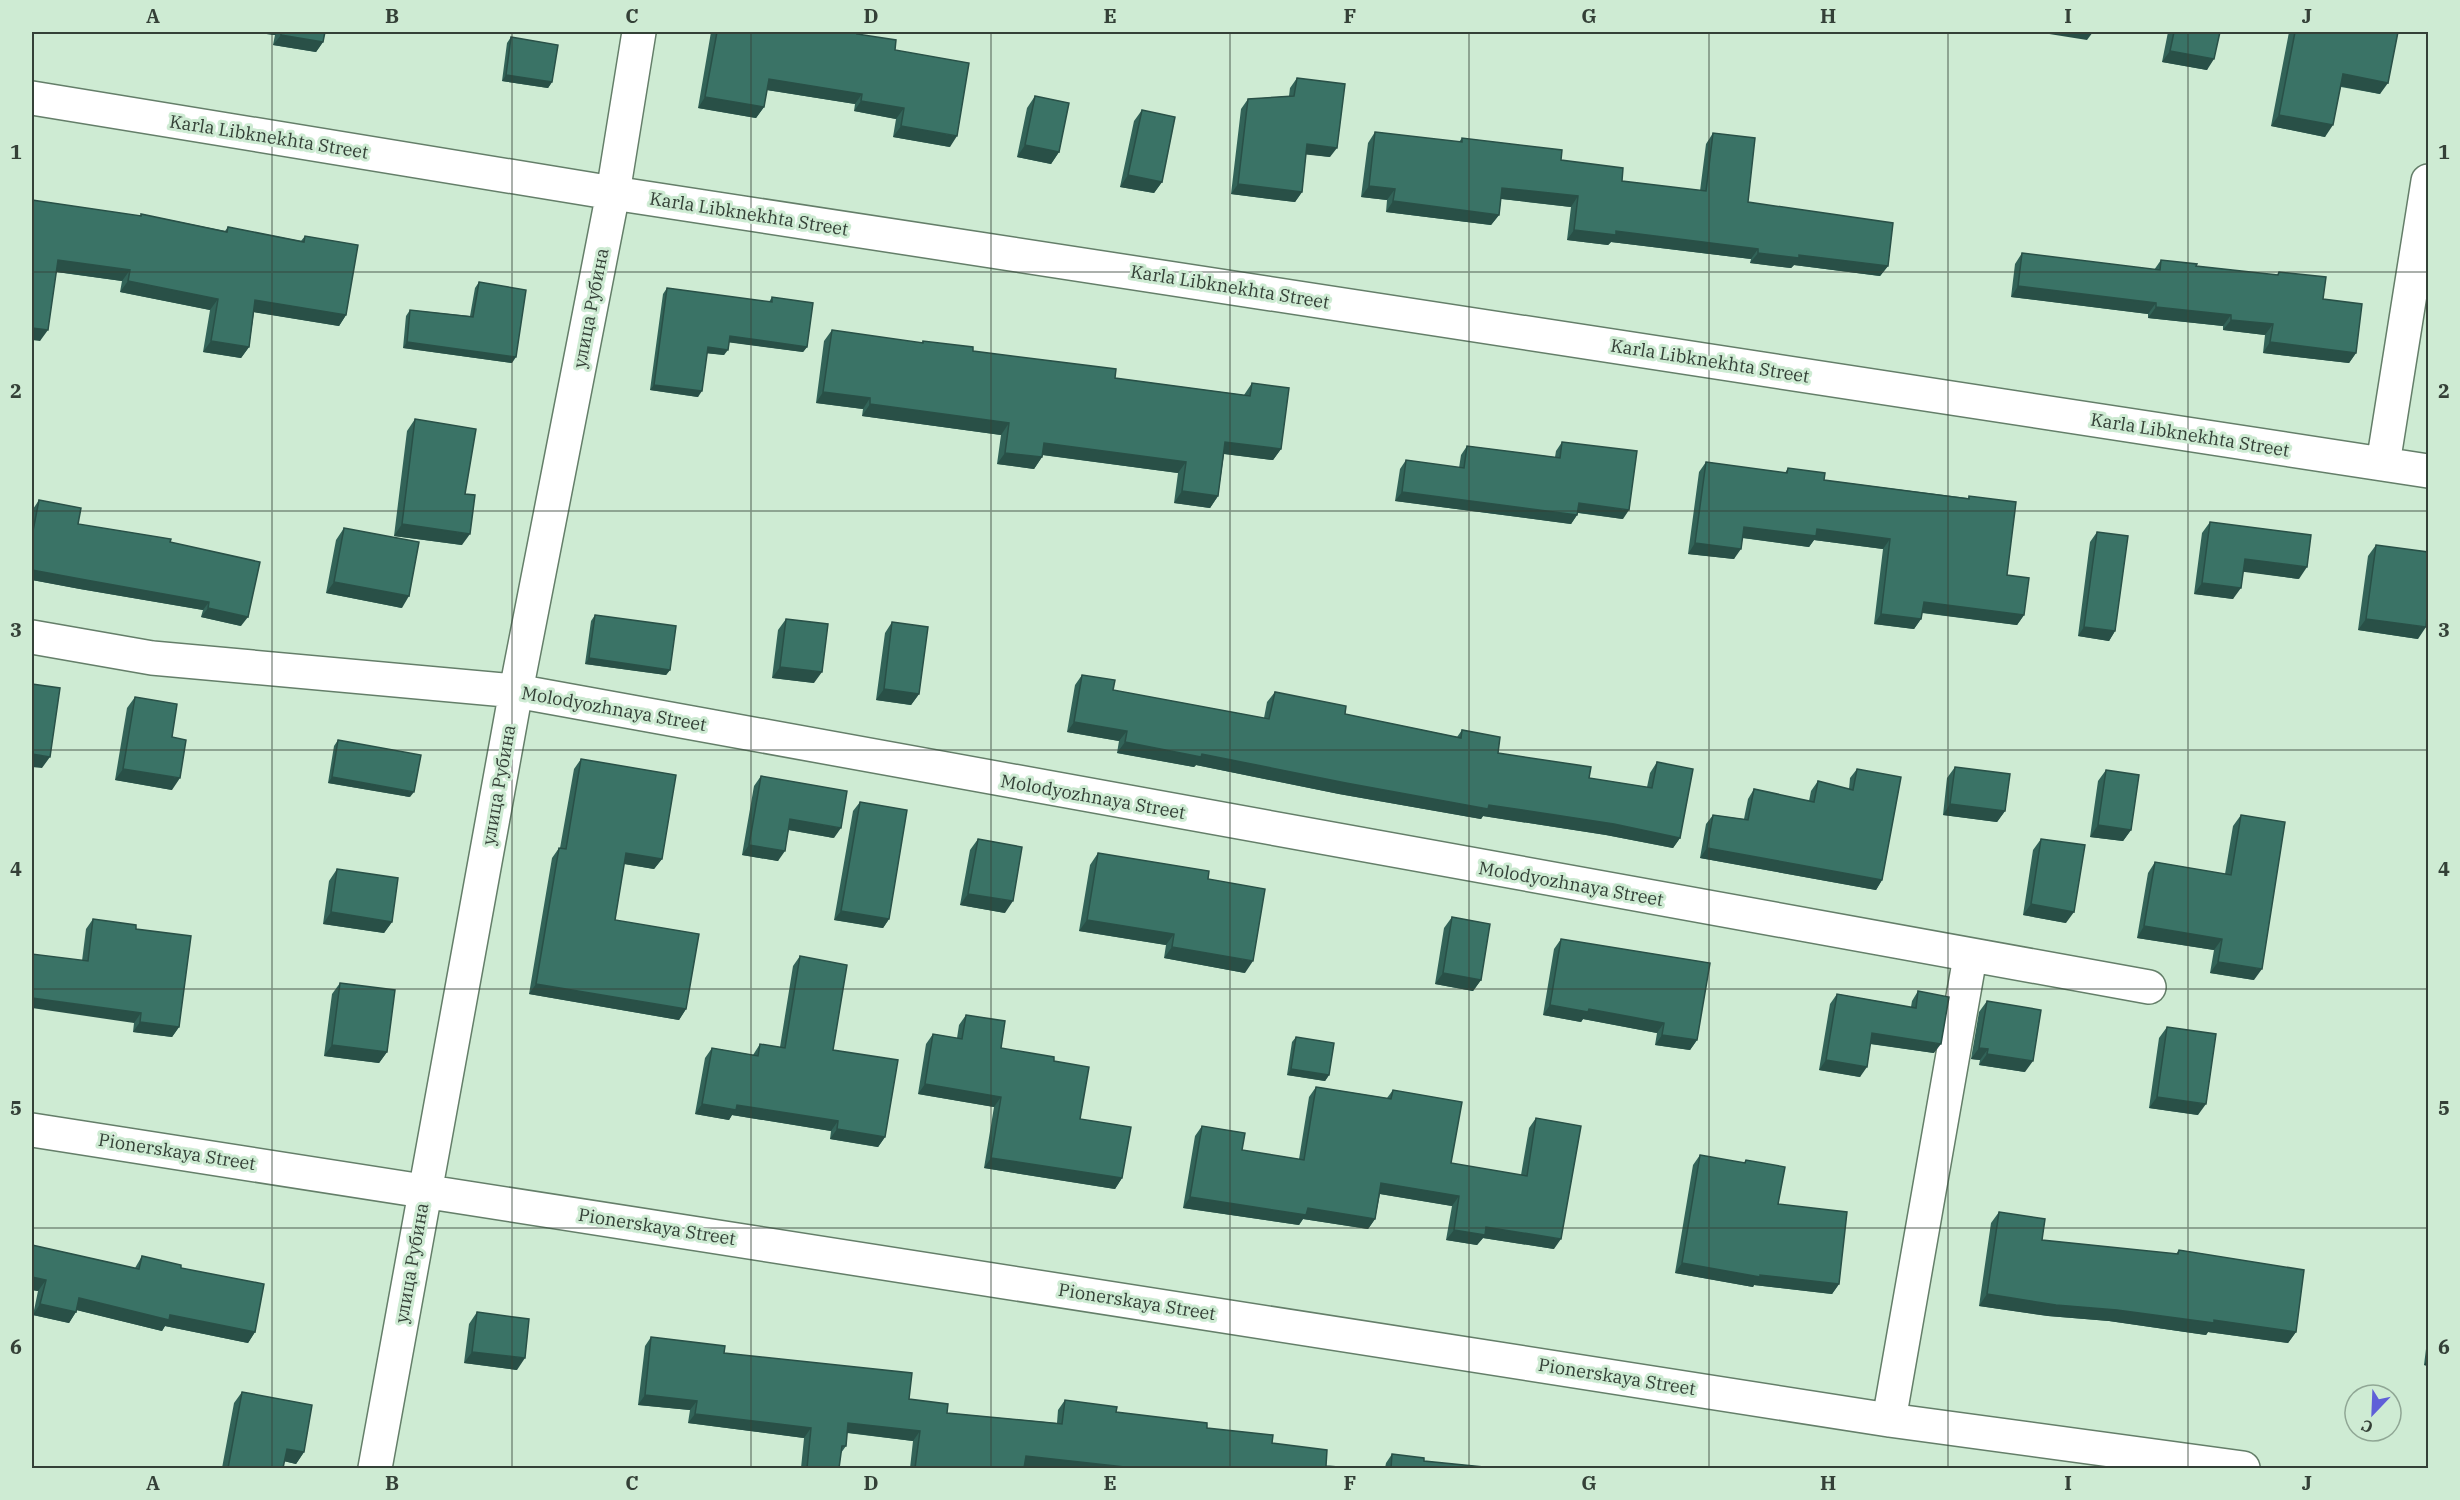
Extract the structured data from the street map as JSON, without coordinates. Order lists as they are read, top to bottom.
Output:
{
  "streets": {
    "street": [
      "Karla Libknekhta Street",
      "улица Рубина",
      "Molodyozhnaya Street",
      "Pionerskaya Street"
    ]
  },
  "crossings": [
    ["Karla Libknekhta Street", "улица Рубина"],
    ["улица Рубина", "Molodyozhnaya Street"],
    ["улица Рубина", "Pionerskaya Street"]
  ],
  "north": "bottom left",
  "grid": {
    "columns": [
      "A",
      "B",
      "C",
      "D",
      "E",
      "F",
      "G",
      "H",
      "I",
      "J"
    ],
    "rows": [
      "1",
      "2",
      "3",
      "4",
      "5",
      "6"
    ]
  }
}
